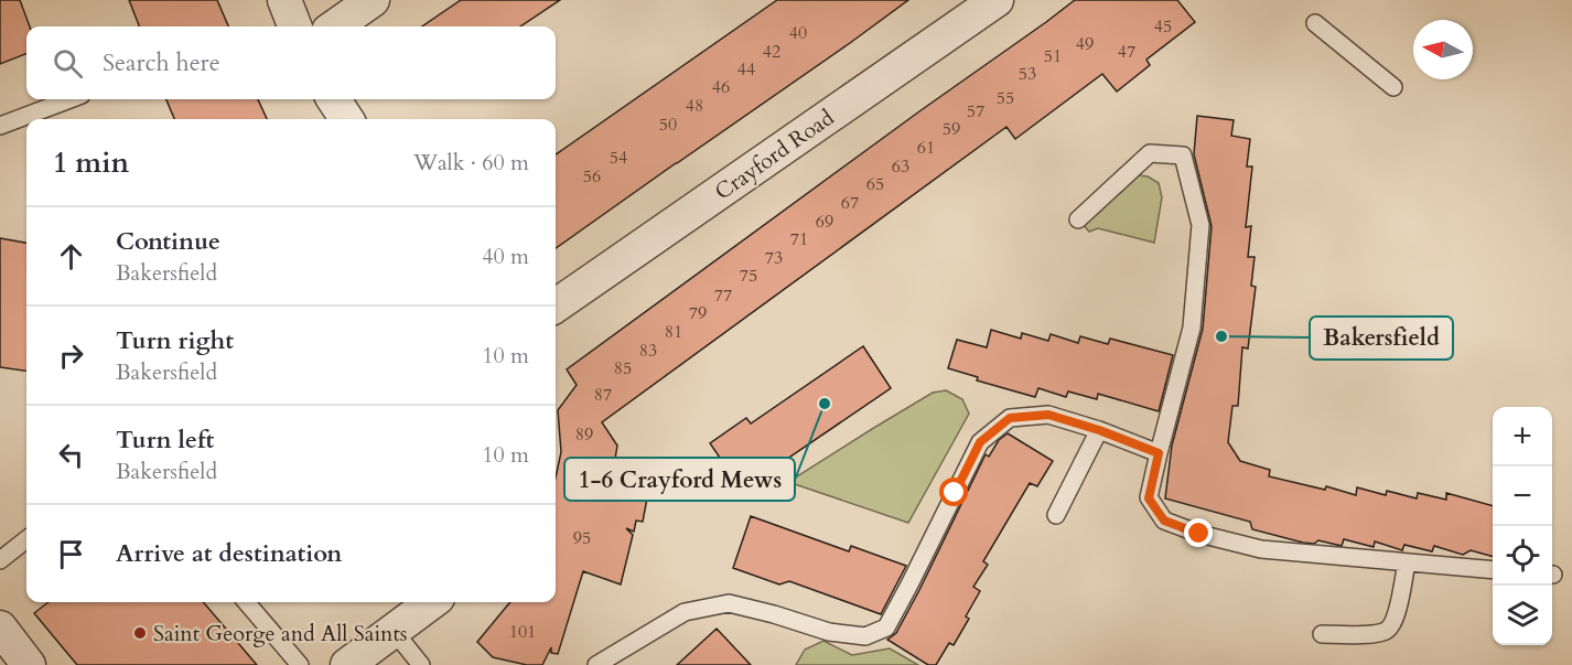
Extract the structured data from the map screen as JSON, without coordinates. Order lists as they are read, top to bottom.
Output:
{
  "streets": {
    "street": ["Crayford Road"]
  },
  "places": ["Bakersfield", "1-6 Crayford Mews", "Saint George and All Saints"],
  "house_numbers": [
    "45",
    "40",
    "49",
    "42",
    "47",
    "51",
    "44",
    "53",
    "46",
    "55",
    "48",
    "57",
    "50",
    "59",
    "61",
    "54",
    "63",
    "56",
    "65",
    "67",
    "69",
    "71",
    "73",
    "75",
    "77",
    "79",
    "81",
    "83",
    "85",
    "87",
    "89",
    "95",
    "101"
  ],
  "north": "left",
  "page": {
    "search": "Search here",
    "heading": ["1 min", "Walk · 60 m"],
    "list": [
      ["Continue", "Bakersfield", "40 m"],
      ["Turn right", "Bakersfield", "10 m"],
      ["Turn left", "Bakersfield", "10 m"],
      "Arrive at destination"
    ],
    "map_buttons": ["+", "−"]
  }
}
